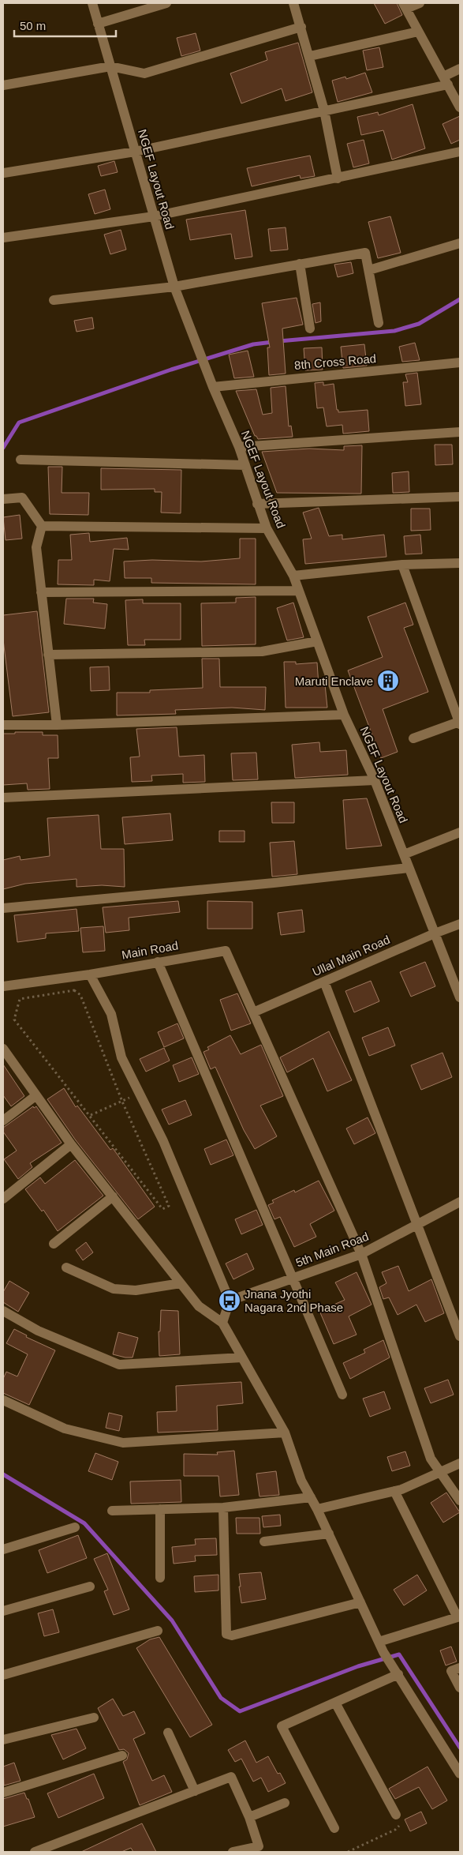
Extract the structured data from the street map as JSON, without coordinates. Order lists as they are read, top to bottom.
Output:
{
  "streets": {
    "street": [
      "NGEF Layout Road",
      "8th Cross Road",
      "Main Road",
      "Ullal Main Road",
      "5th Main Road"
    ]
  },
  "crossings": [
    ["NGEF Layout Road", "8th Cross Road"],
    ["NGEF Layout Road", "Ullal Main Road"],
    ["Main Road", "Ullal Main Road"]
  ],
  "places": {
    "building": ["Maruti Enclave"],
    "bus stop": ["Jnana Jyothi Nagara 2nd Phase"]
  },
  "scale_bar": "50 m"
}
